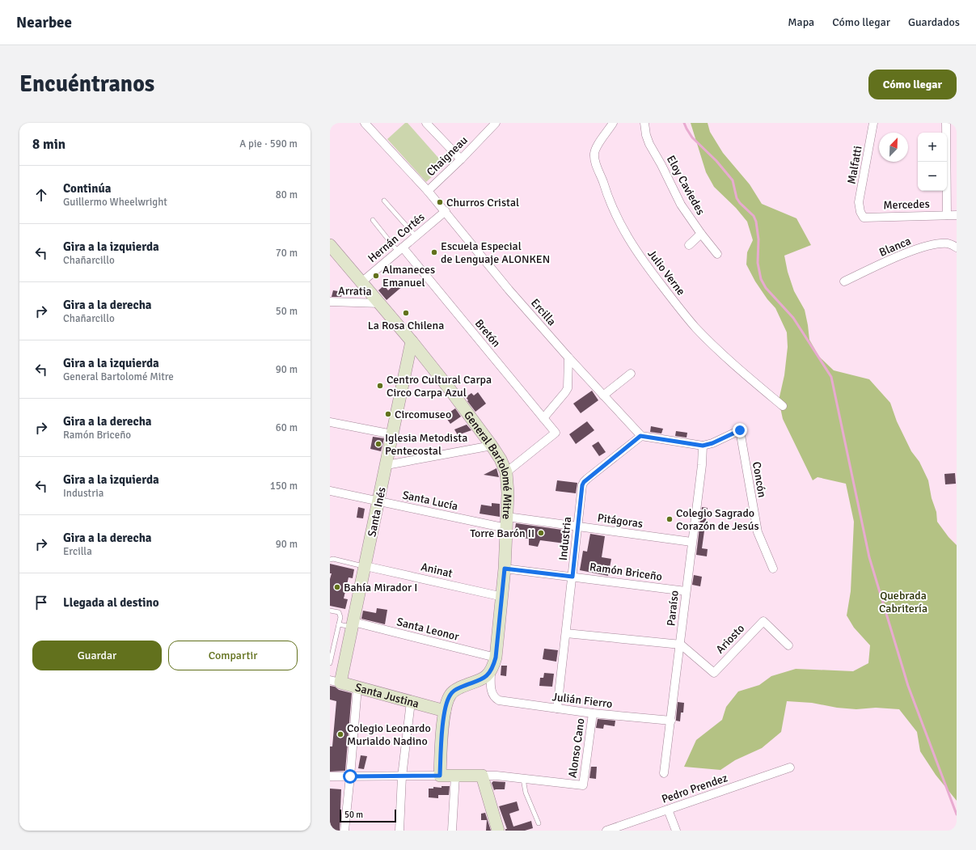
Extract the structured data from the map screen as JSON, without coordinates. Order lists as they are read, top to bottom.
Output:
{
  "streets": {
    "street": [
      "Chaigneau",
      "Malfatti",
      "Eloy Caviedes",
      "Mercedes",
      "Hernán Cortés",
      "Blanca",
      "Julio Verne",
      "Arratia",
      "Ercilla",
      "Bretón",
      "General Bartolomé Mitre",
      "Concón",
      "Santa Lucía",
      "Santa Inés",
      "Pitágoras",
      "Industria",
      "Aninat",
      "Ramón Briceño",
      "Paraíso",
      "Santa Leonor",
      "Ariosto",
      "Santa Justina",
      "Julián Fierro",
      "Alonso Cano",
      "Pedro Prendez"
    ]
  },
  "crossings": [
    ["Chaigneau", "Ercilla"],
    ["Malfatti", "Mercedes"],
    ["Hernán Cortés", "Ercilla"],
    ["Hernán Cortés", "Bretón"],
    ["Hernán Cortés", "General Bartolomé Mitre"],
    ["Arratia", "General Bartolomé Mitre"],
    ["Ercilla", "Industria"],
    ["Bretón", "General Bartolomé Mitre"],
    ["General Bartolomé Mitre", "Santa Lucía"],
    ["General Bartolomé Mitre", "Santa Inés"],
    ["General Bartolomé Mitre", "Pitágoras"],
    ["General Bartolomé Mitre", "Aninat"],
    ["General Bartolomé Mitre", "Ramón Briceño"],
    ["General Bartolomé Mitre", "Santa Leonor"],
    ["General Bartolomé Mitre", "Julián Fierro"],
    ["Concón", "Paraíso"],
    ["Santa Lucía", "Santa Inés"],
    ["Santa Lucía", "Pitágoras"],
    ["Santa Inés", "Aninat"],
    ["Santa Inés", "Santa Leonor"],
    ["Santa Inés", "Santa Justina"],
    ["Pitágoras", "Industria"],
    ["Pitágoras", "Paraíso"],
    ["Industria", "Ramón Briceño"],
    ["Industria", "Julián Fierro"],
    ["Ramón Briceño", "Paraíso"],
    ["Paraíso", "Ariosto"],
    ["Paraíso", "Julián Fierro"],
    ["Julián Fierro", "Alonso Cano"]
  ],
  "parks": ["Quebrada Cabritería"],
  "places": [
    "Churros Cristal",
    "Escuela Especial de Lenguaje ALONKEN",
    "Almaneces Emanuel",
    "La Rosa Chilena",
    "Centro Cultural Carpa Circo Carpa Azul",
    "Circomuseo",
    "Iglesia Metodista Pentecostal",
    "Colegio Sagrado Corazón de Jesús",
    "Torre Barón II",
    "Bahía Mirador I",
    "Colegio Leonardo Murialdo Nadino"
  ],
  "scale_bar": "50 m",
  "north": "top right",
  "page": {
    "header": "Nearbee",
    "nav": ["Mapa", "Cómo llegar", "Guardados"],
    "buttons": [
      "Cómo llegar",
      ["Guardar", "Compartir"]
    ],
    "title": "Encuéntranos",
    "heading": ["8 min", "A pie · 590 m"],
    "map_buttons": ["+", "−"],
    "list": [
      ["Continúa", "Guillermo Wheelwright", "80 m"],
      ["Gira a la izquierda", "Chañarcillo", "70 m"],
      ["Gira a la derecha", "Chañarcillo", "50 m"],
      ["Gira a la izquierda", "General Bartolomé Mitre", "90 m"],
      ["Gira a la derecha", "Ramón Briceño", "60 m"],
      ["Gira a la izquierda", "Industria", "150 m"],
      ["Gira a la derecha", "Ercilla", "90 m"],
      "Llegada al destino"
    ],
    "scale": "50 m"
  }
}
